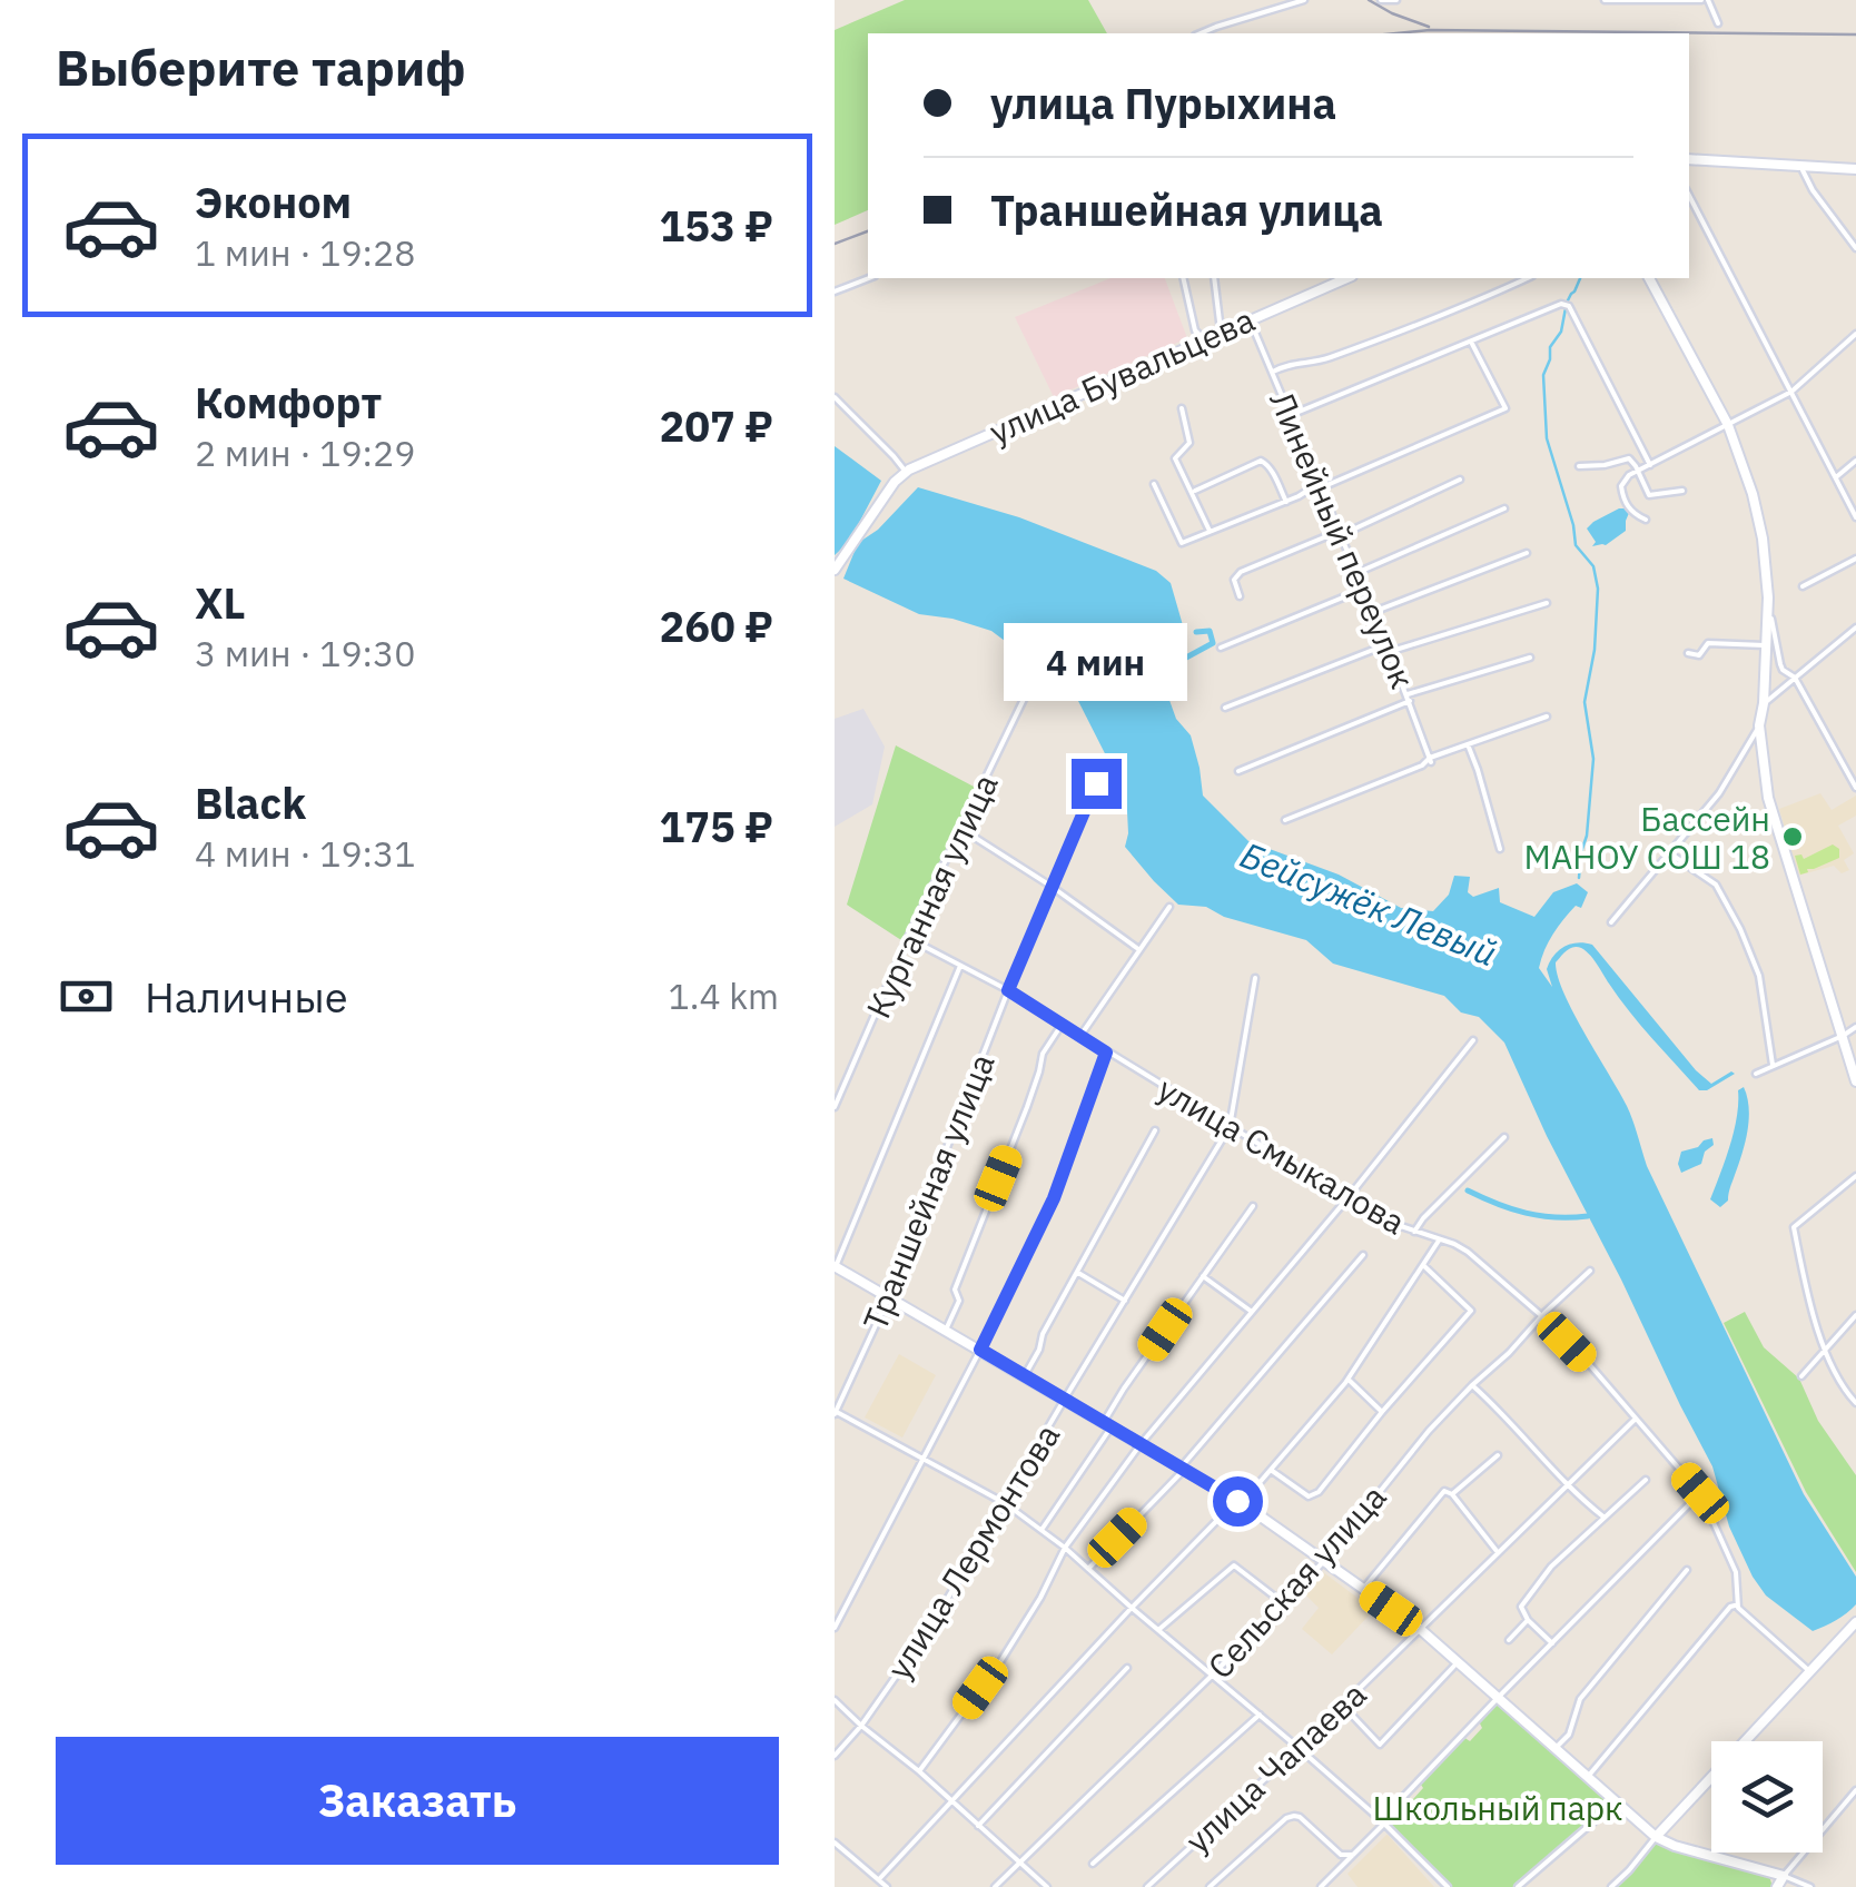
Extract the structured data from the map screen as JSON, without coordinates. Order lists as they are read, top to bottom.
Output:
{
  "streets": {
    "street": [
      "улица Бувальцева",
      "Линейный переулок",
      "Курганная улица",
      "улица Смыкалова",
      "Траншейная улица",
      "улица Лермонтова",
      "Сельская улица",
      "улица Чапаева"
    ]
  },
  "crossings": [
    ["улица Бувальцева", "Линейный переулок"],
    ["Курганная улица", "улица Смыкалова"],
    ["улица Смыкалова", "Траншейная улица"],
    ["улица Смыкалова", "улица Лермонтова"],
    ["улица Смыкалова", "Сельская улица"],
    ["улица Смыкалова", "улица Чапаева"]
  ],
  "water": ["Бейсужёк Левый"],
  "parks": ["Школьный парк"],
  "places": ["Бассейн МАНОУ СОШ 18"],
  "page": {
    "heading": "Выберите тариф",
    "banner": ["улица Пурыхина", "Траншейная улица"],
    "list": [
      {
        "name": "Эконом",
        "note": "1 мин · 19:28",
        "value": "153 ₽"
      },
      {
        "name": "Комфорт",
        "note": "2 мин · 19:29",
        "value": "207 ₽"
      },
      {
        "name": "XL",
        "note": "3 мин · 19:30",
        "value": "260 ₽"
      },
      {
        "name": "Black",
        "note": "4 мин · 19:31",
        "value": "175 ₽"
      }
    ],
    "bubble": "4 мин",
    "pay": ["Наличные", "1.4 km"],
    "buttons": "Заказать"
  }
}
